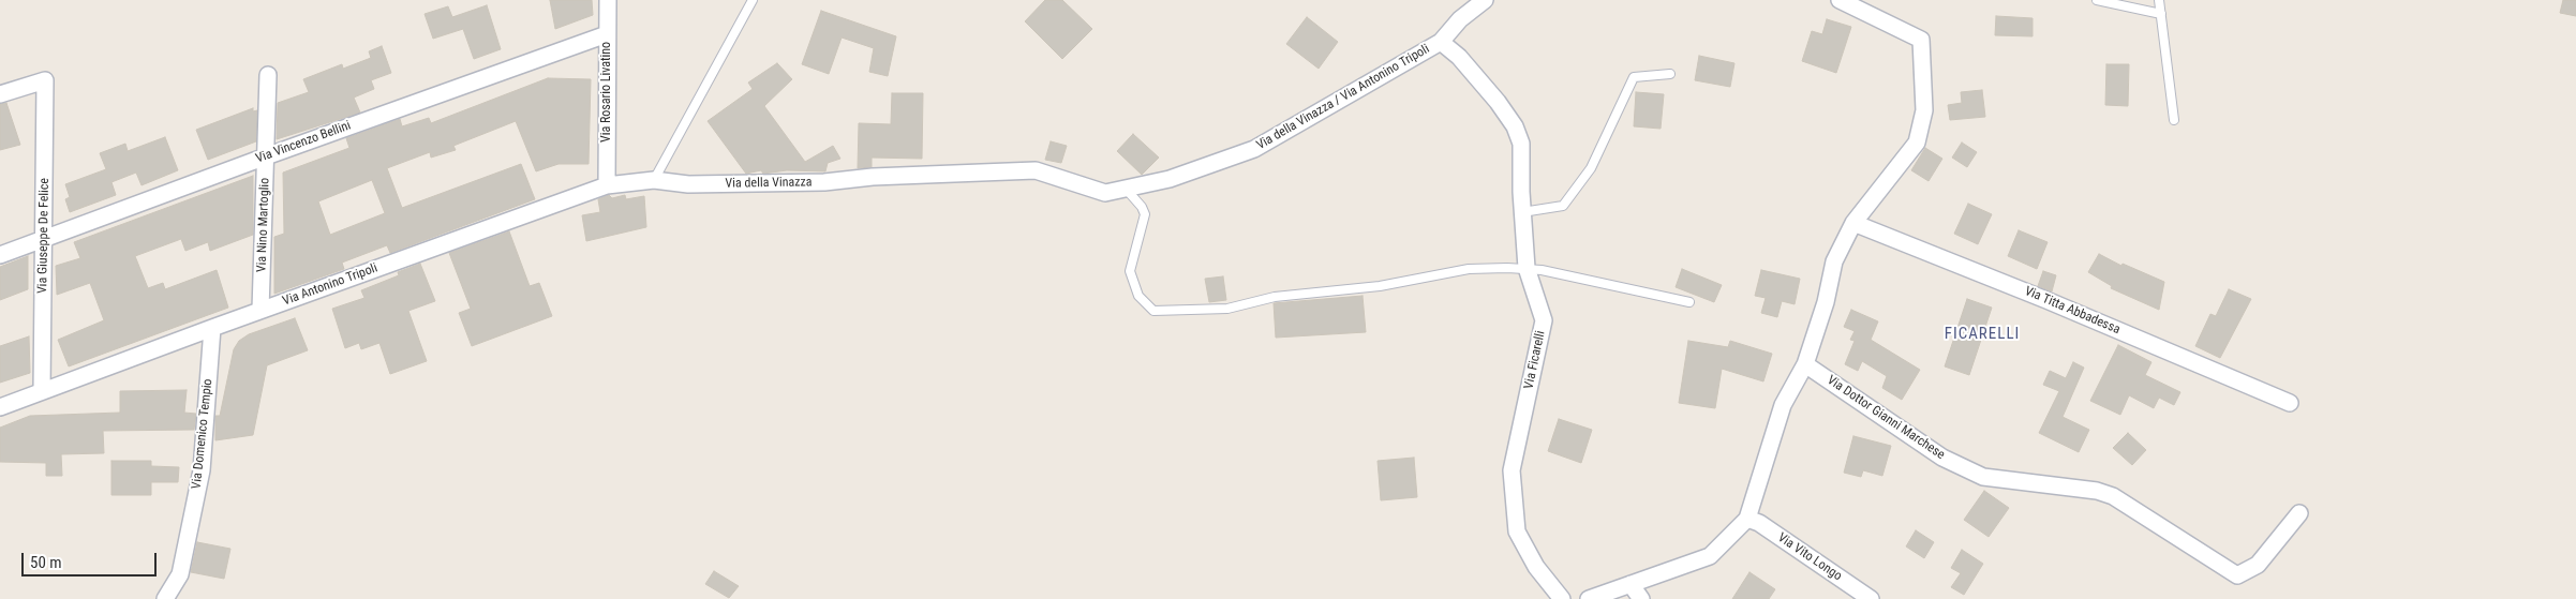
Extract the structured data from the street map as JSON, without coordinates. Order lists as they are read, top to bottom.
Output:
{
  "streets": {
    "street": [
      "Via Rosario Livatino",
      "Via della Vinazza / Via Antonino Tripoli",
      "Via Vincenzo Bellini",
      "Via della Vinazza",
      "Via Nino Martoglio",
      "Via Giuseppe De Felice",
      "Via Antonino Tripoli",
      "Via Titta Abbadessa",
      "Via Ficarelli",
      "Via Dottor Gianni Marchese",
      "Via Domenico Tempio",
      "Via Vito Longo"
    ]
  },
  "crossings": [
    ["Via Rosario Livatino", "Via Vincenzo Bellini"],
    ["Via Rosario Livatino", "Via Antonino Tripoli"],
    ["Via della Vinazza / Via Antonino Tripoli", "Via della Vinazza"],
    ["Via della Vinazza / Via Antonino Tripoli", "Via Ficarelli"],
    ["Via Vincenzo Bellini", "Via Nino Martoglio"],
    ["Via Vincenzo Bellini", "Via Giuseppe De Felice"],
    ["Via della Vinazza", "Via Antonino Tripoli"],
    ["Via Nino Martoglio", "Via Antonino Tripoli"],
    ["Via Giuseppe De Felice", "Via Antonino Tripoli"],
    ["Via Antonino Tripoli", "Via Domenico Tempio"]
  ],
  "districts": ["FICARELLI"],
  "scale_bar": "50 m"
}
